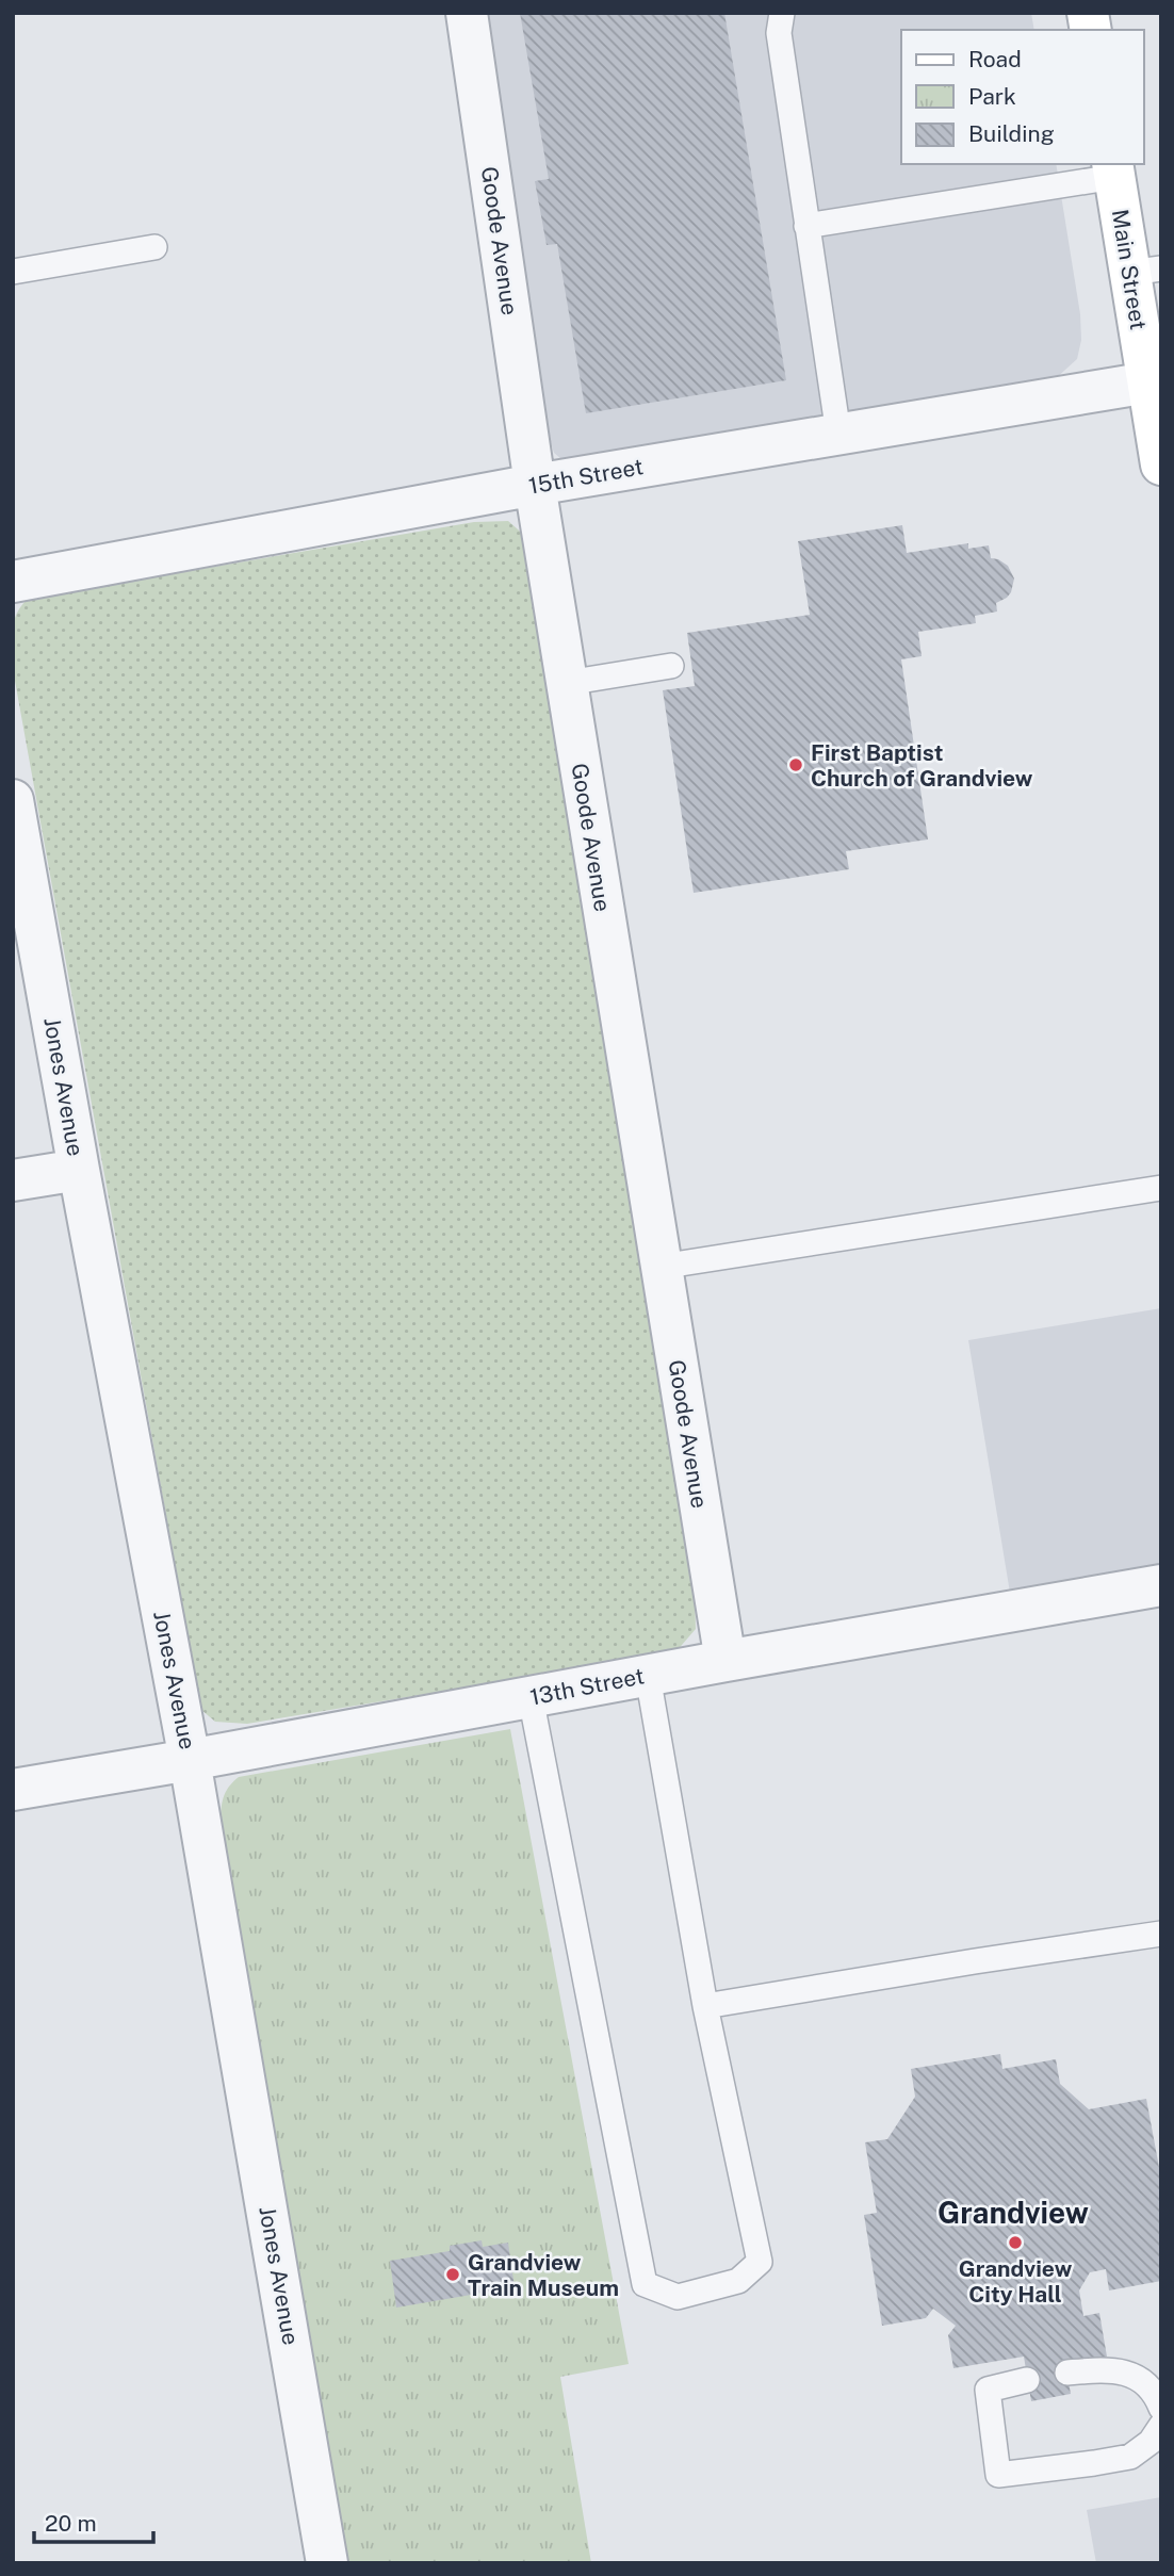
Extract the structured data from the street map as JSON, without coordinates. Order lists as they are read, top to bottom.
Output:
{
  "streets": {
    "main road": ["Main Street"],
    "street": [
      "Goode Avenue",
      "15th Street",
      "Jones Avenue",
      "13th Street"
    ]
  },
  "crossings": [
    ["Goode Avenue", "15th Street"],
    ["Goode Avenue", "13th Street"],
    ["Main Street", "15th Street"],
    ["Jones Avenue", "13th Street"]
  ],
  "districts": ["Grandview"],
  "places": ["First Baptist Church of Grandview", "Grandview City Hall", "Grandview Train Museum"],
  "legend": ["Road", "Park", "Building"],
  "scale_bar": "20 m"
}
